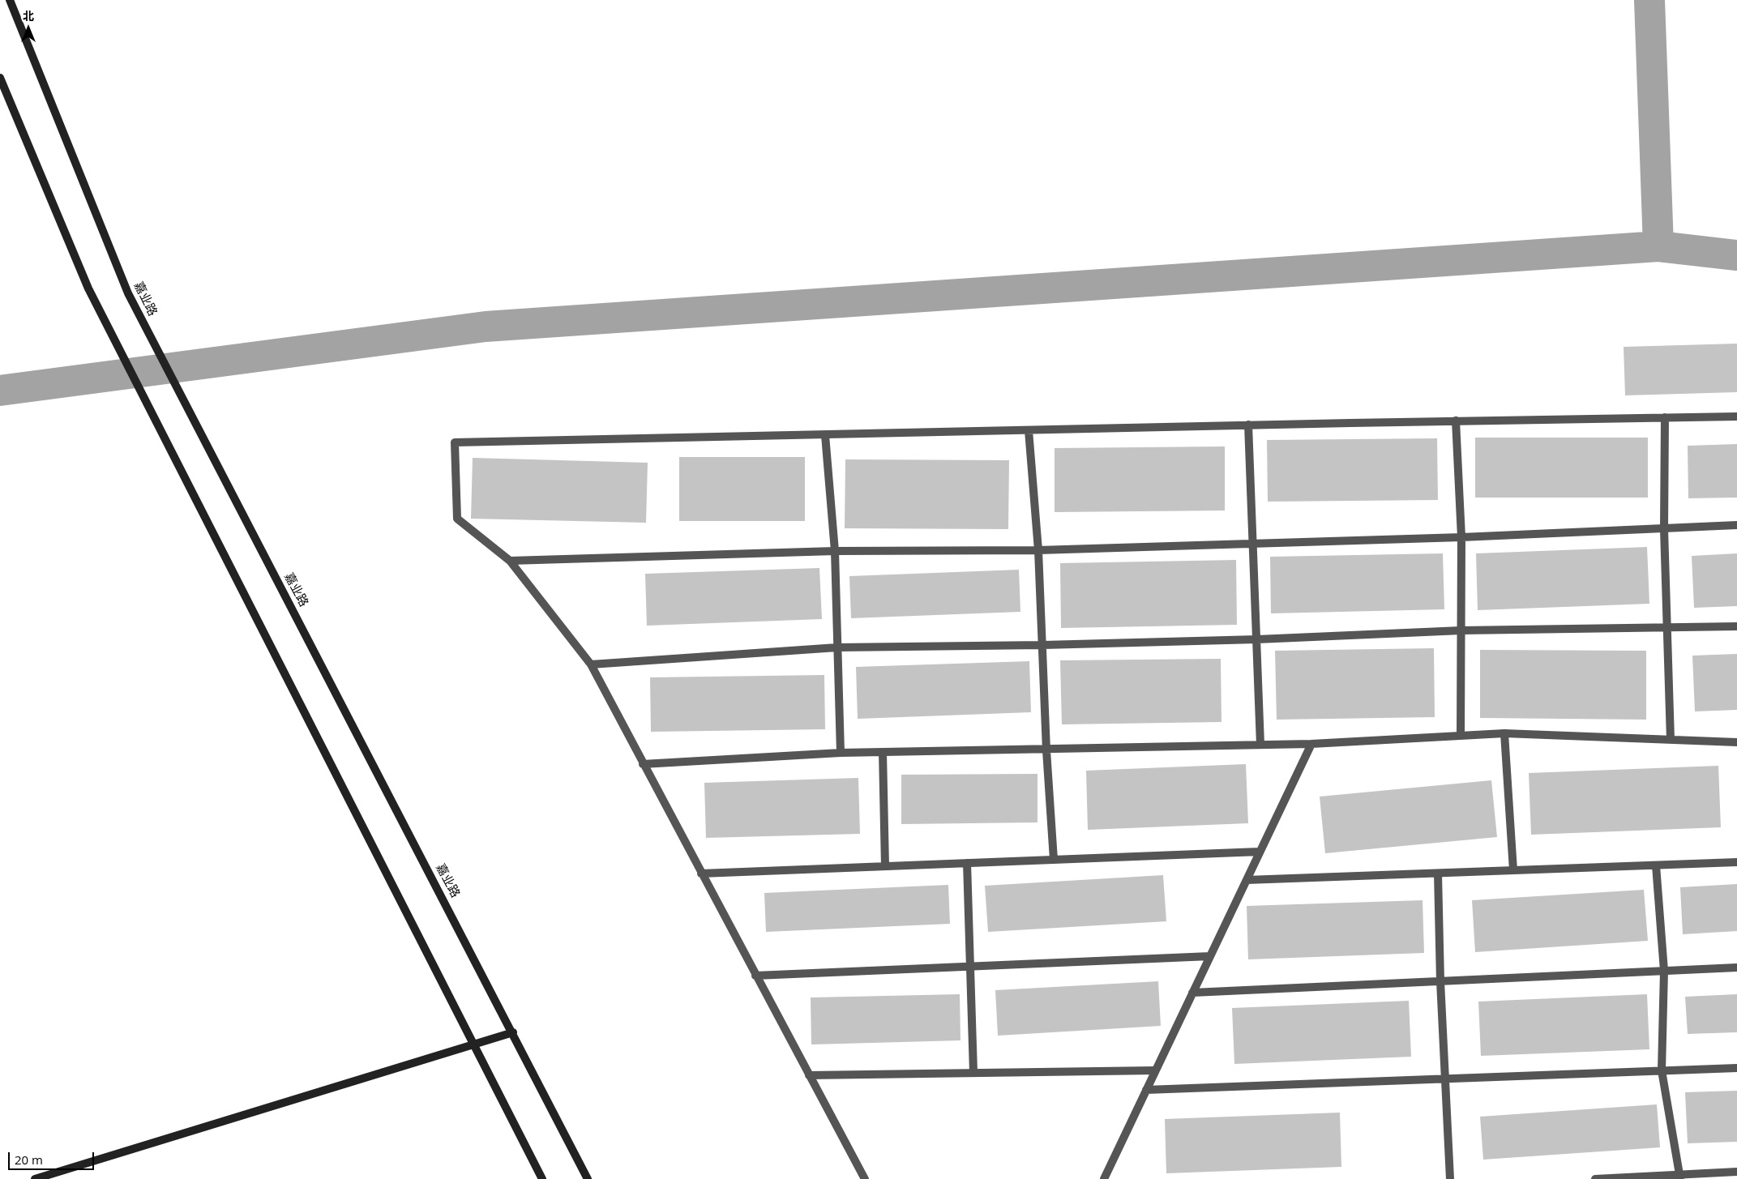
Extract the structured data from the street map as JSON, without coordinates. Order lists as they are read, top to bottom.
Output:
{
  "streets": {
    "main road": ["嘉业路"]
  },
  "scale_bar": "20 m",
  "north": "top"
}
